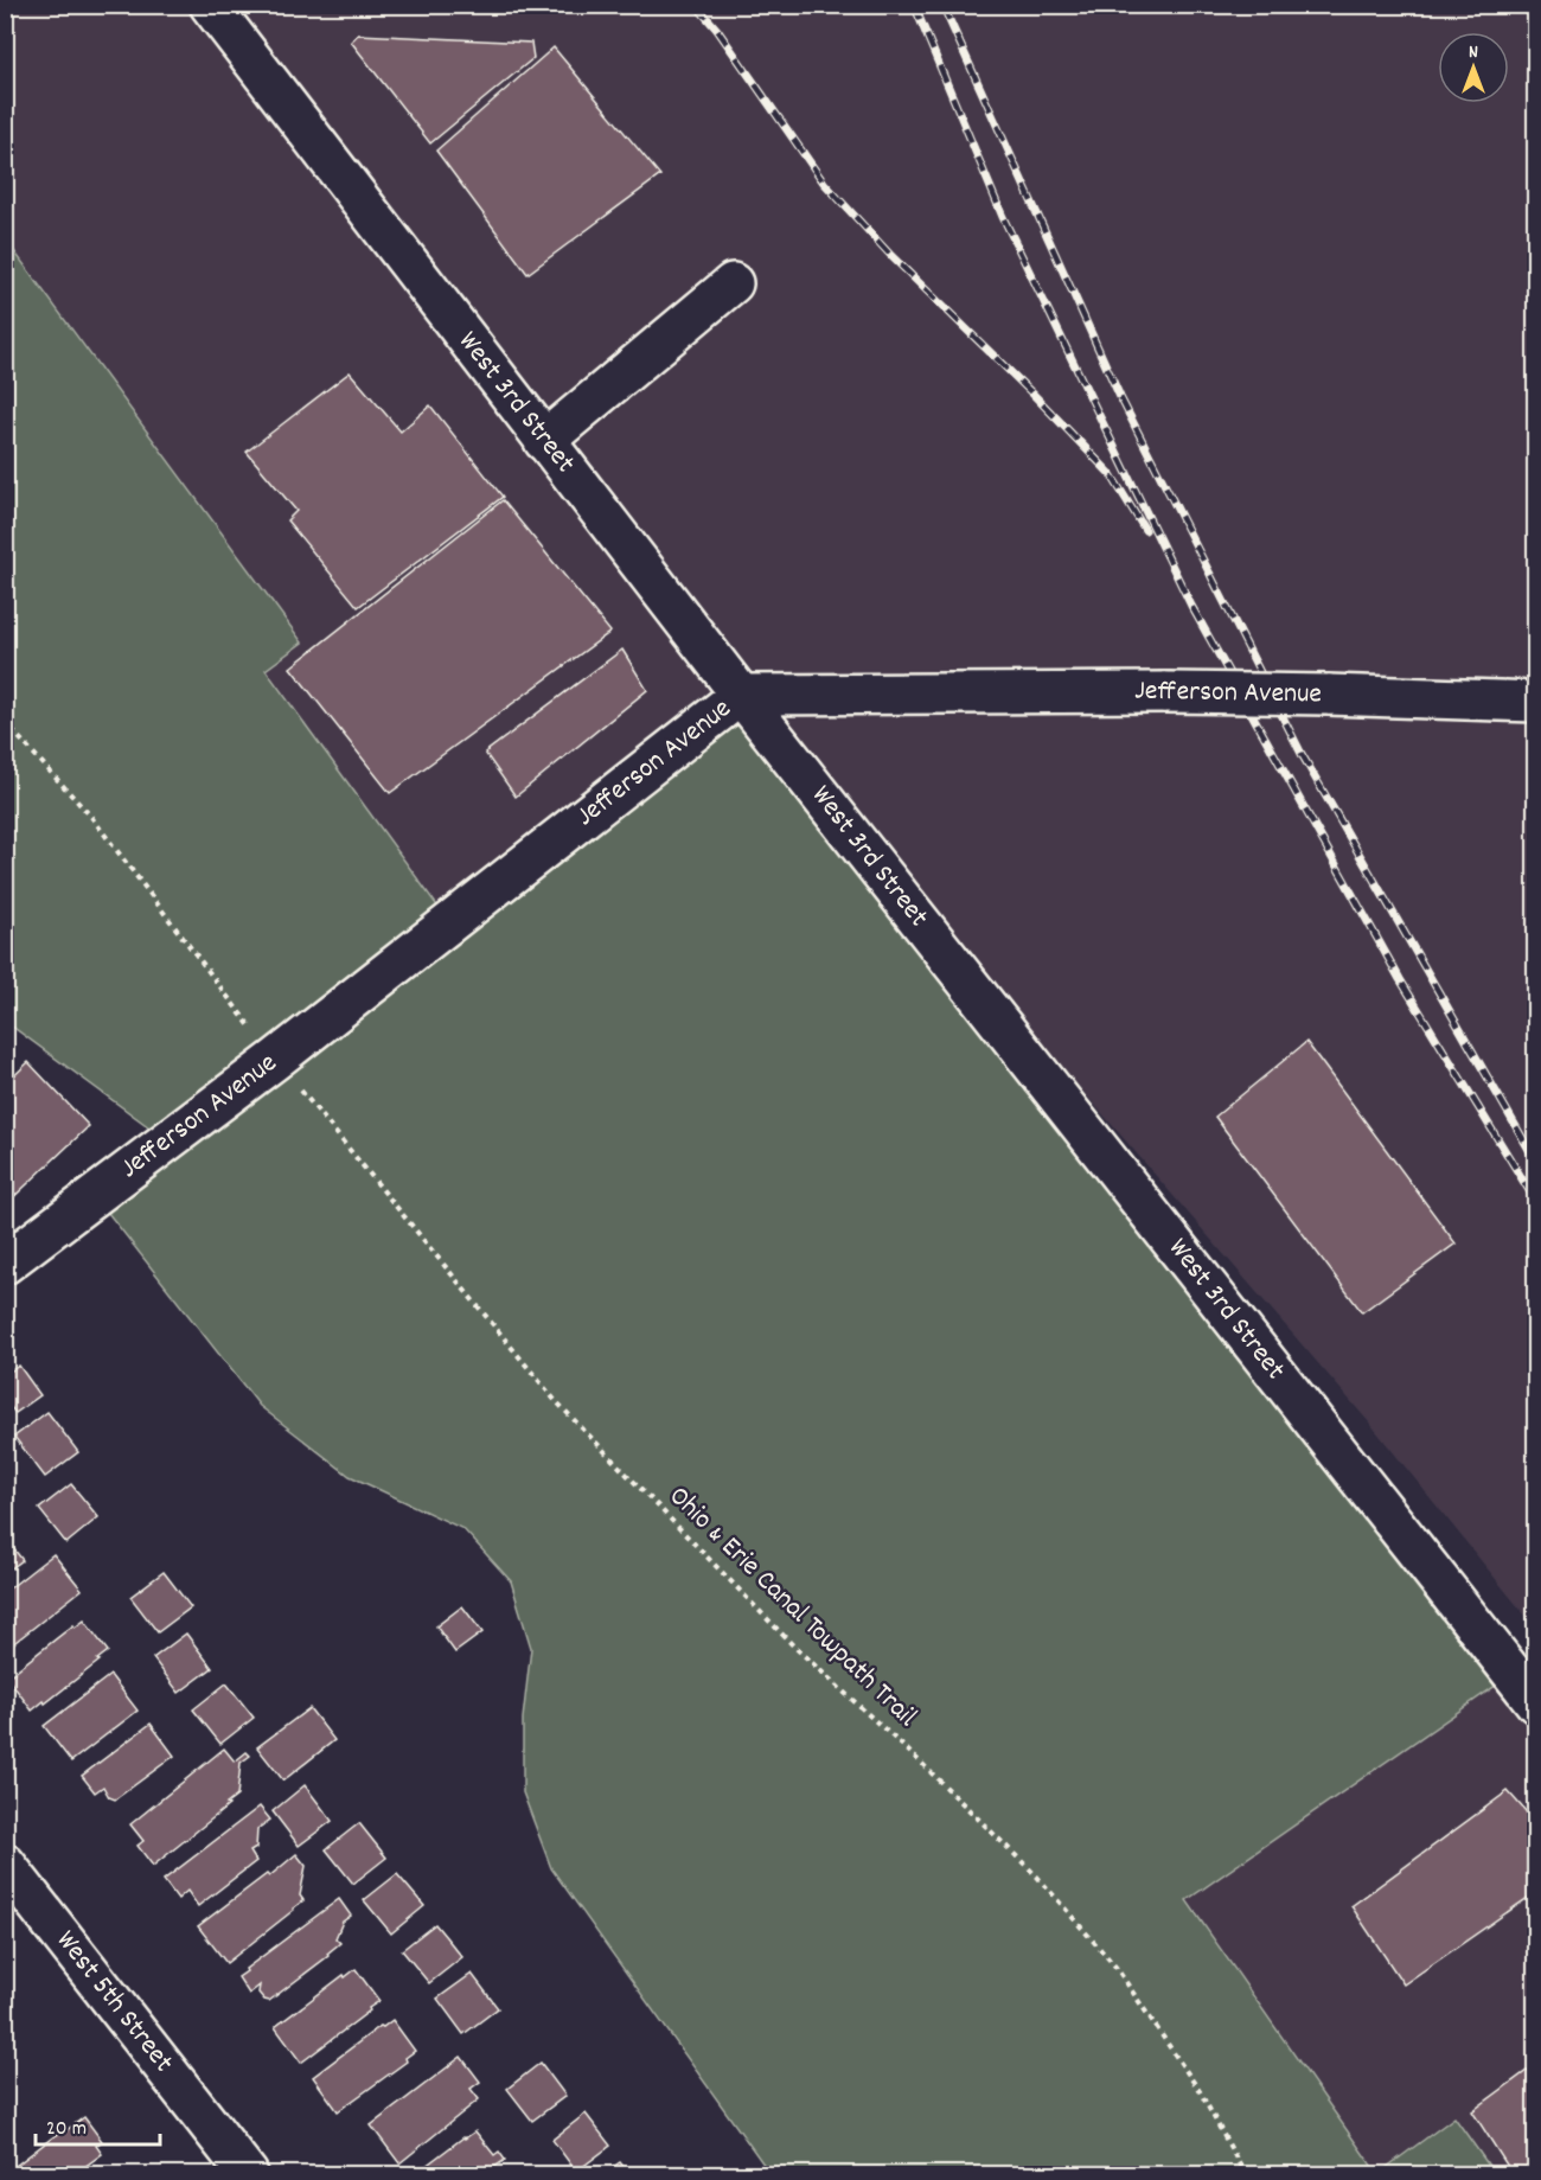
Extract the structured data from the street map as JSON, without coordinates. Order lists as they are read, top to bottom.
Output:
{
  "streets": {
    "street": ["West 3rd Street", "Jefferson Avenue", "West 5th Street"],
    "path": ["Ohio & Erie Canal Towpath Trail"]
  },
  "crossings": [
    ["West 3rd Street", "Jefferson Avenue"]
  ],
  "scale_bar": "20 m",
  "north": "top"
}
